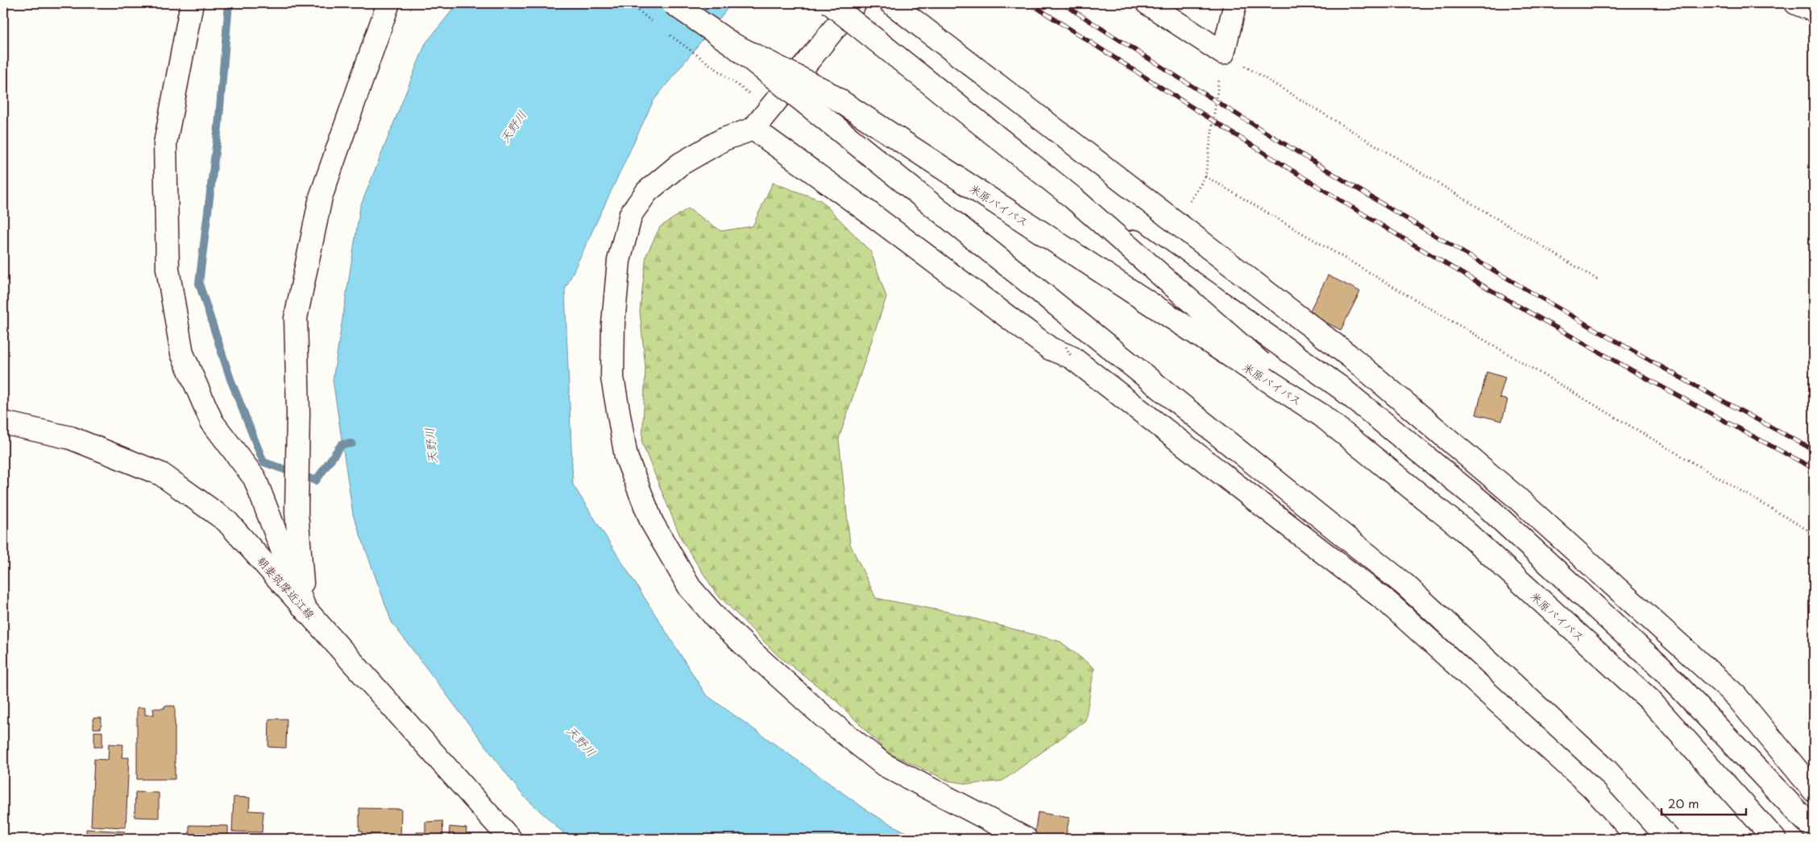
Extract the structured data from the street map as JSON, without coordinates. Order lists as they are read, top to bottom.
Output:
{
  "streets": {
    "main road": ["米原バイパス", "朝妻筑摩近江線"]
  },
  "water": ["天野川"],
  "scale_bar": "20 m"
}
